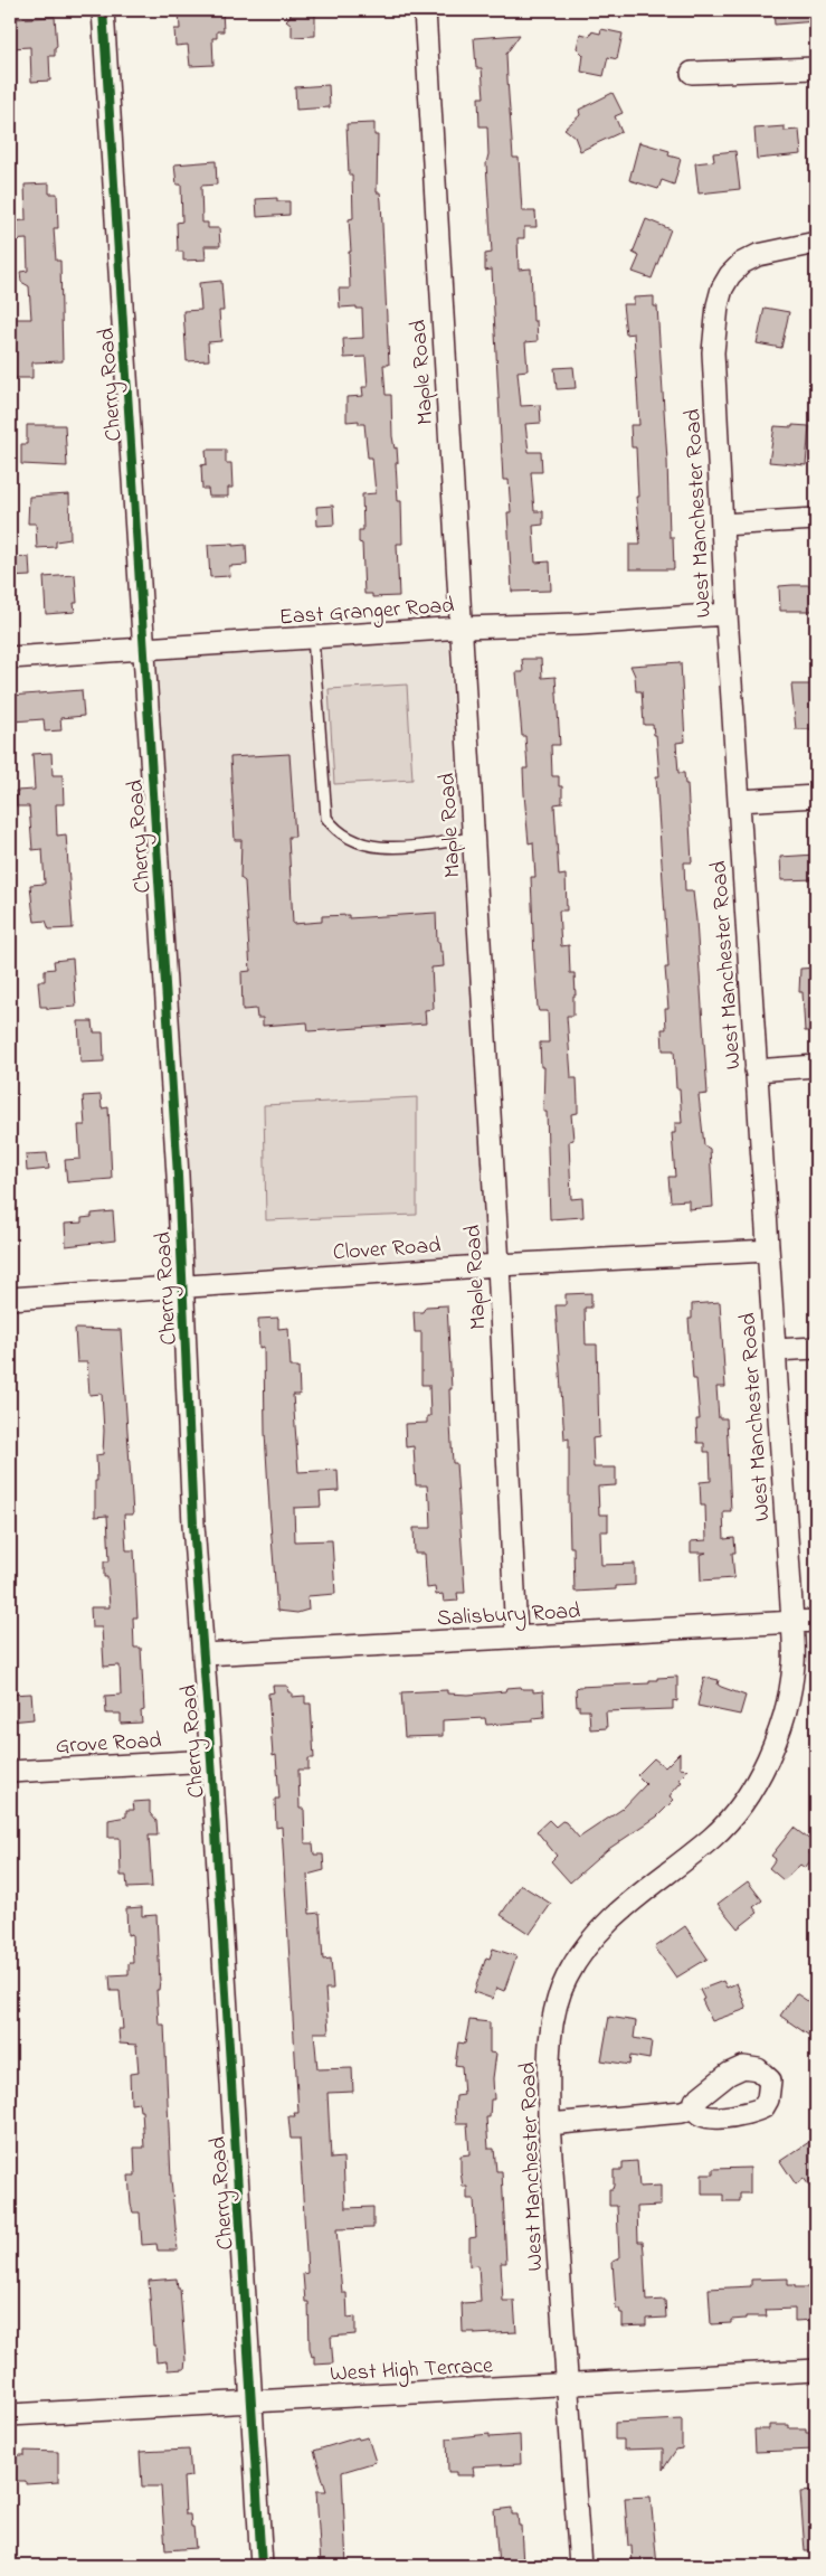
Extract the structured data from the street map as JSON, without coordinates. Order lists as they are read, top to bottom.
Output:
{
  "streets": {
    "street": [
      "Maple Road",
      "Cherry Road",
      "West Manchester Road",
      "East Granger Road",
      "Clover Road",
      "Salisbury Road",
      "Grove Road",
      "West High Terrace"
    ]
  },
  "crossings": [
    ["Maple Road", "East Granger Road"],
    ["Maple Road", "Clover Road"],
    ["Maple Road", "Salisbury Road"],
    ["Cherry Road", "East Granger Road"],
    ["Cherry Road", "Clover Road"],
    ["Cherry Road", "Salisbury Road"],
    ["Cherry Road", "Grove Road"],
    ["Cherry Road", "West High Terrace"],
    ["West Manchester Road", "East Granger Road"],
    ["West Manchester Road", "Clover Road"],
    ["West Manchester Road", "Salisbury Road"],
    ["West Manchester Road", "West High Terrace"]
  ]
}
